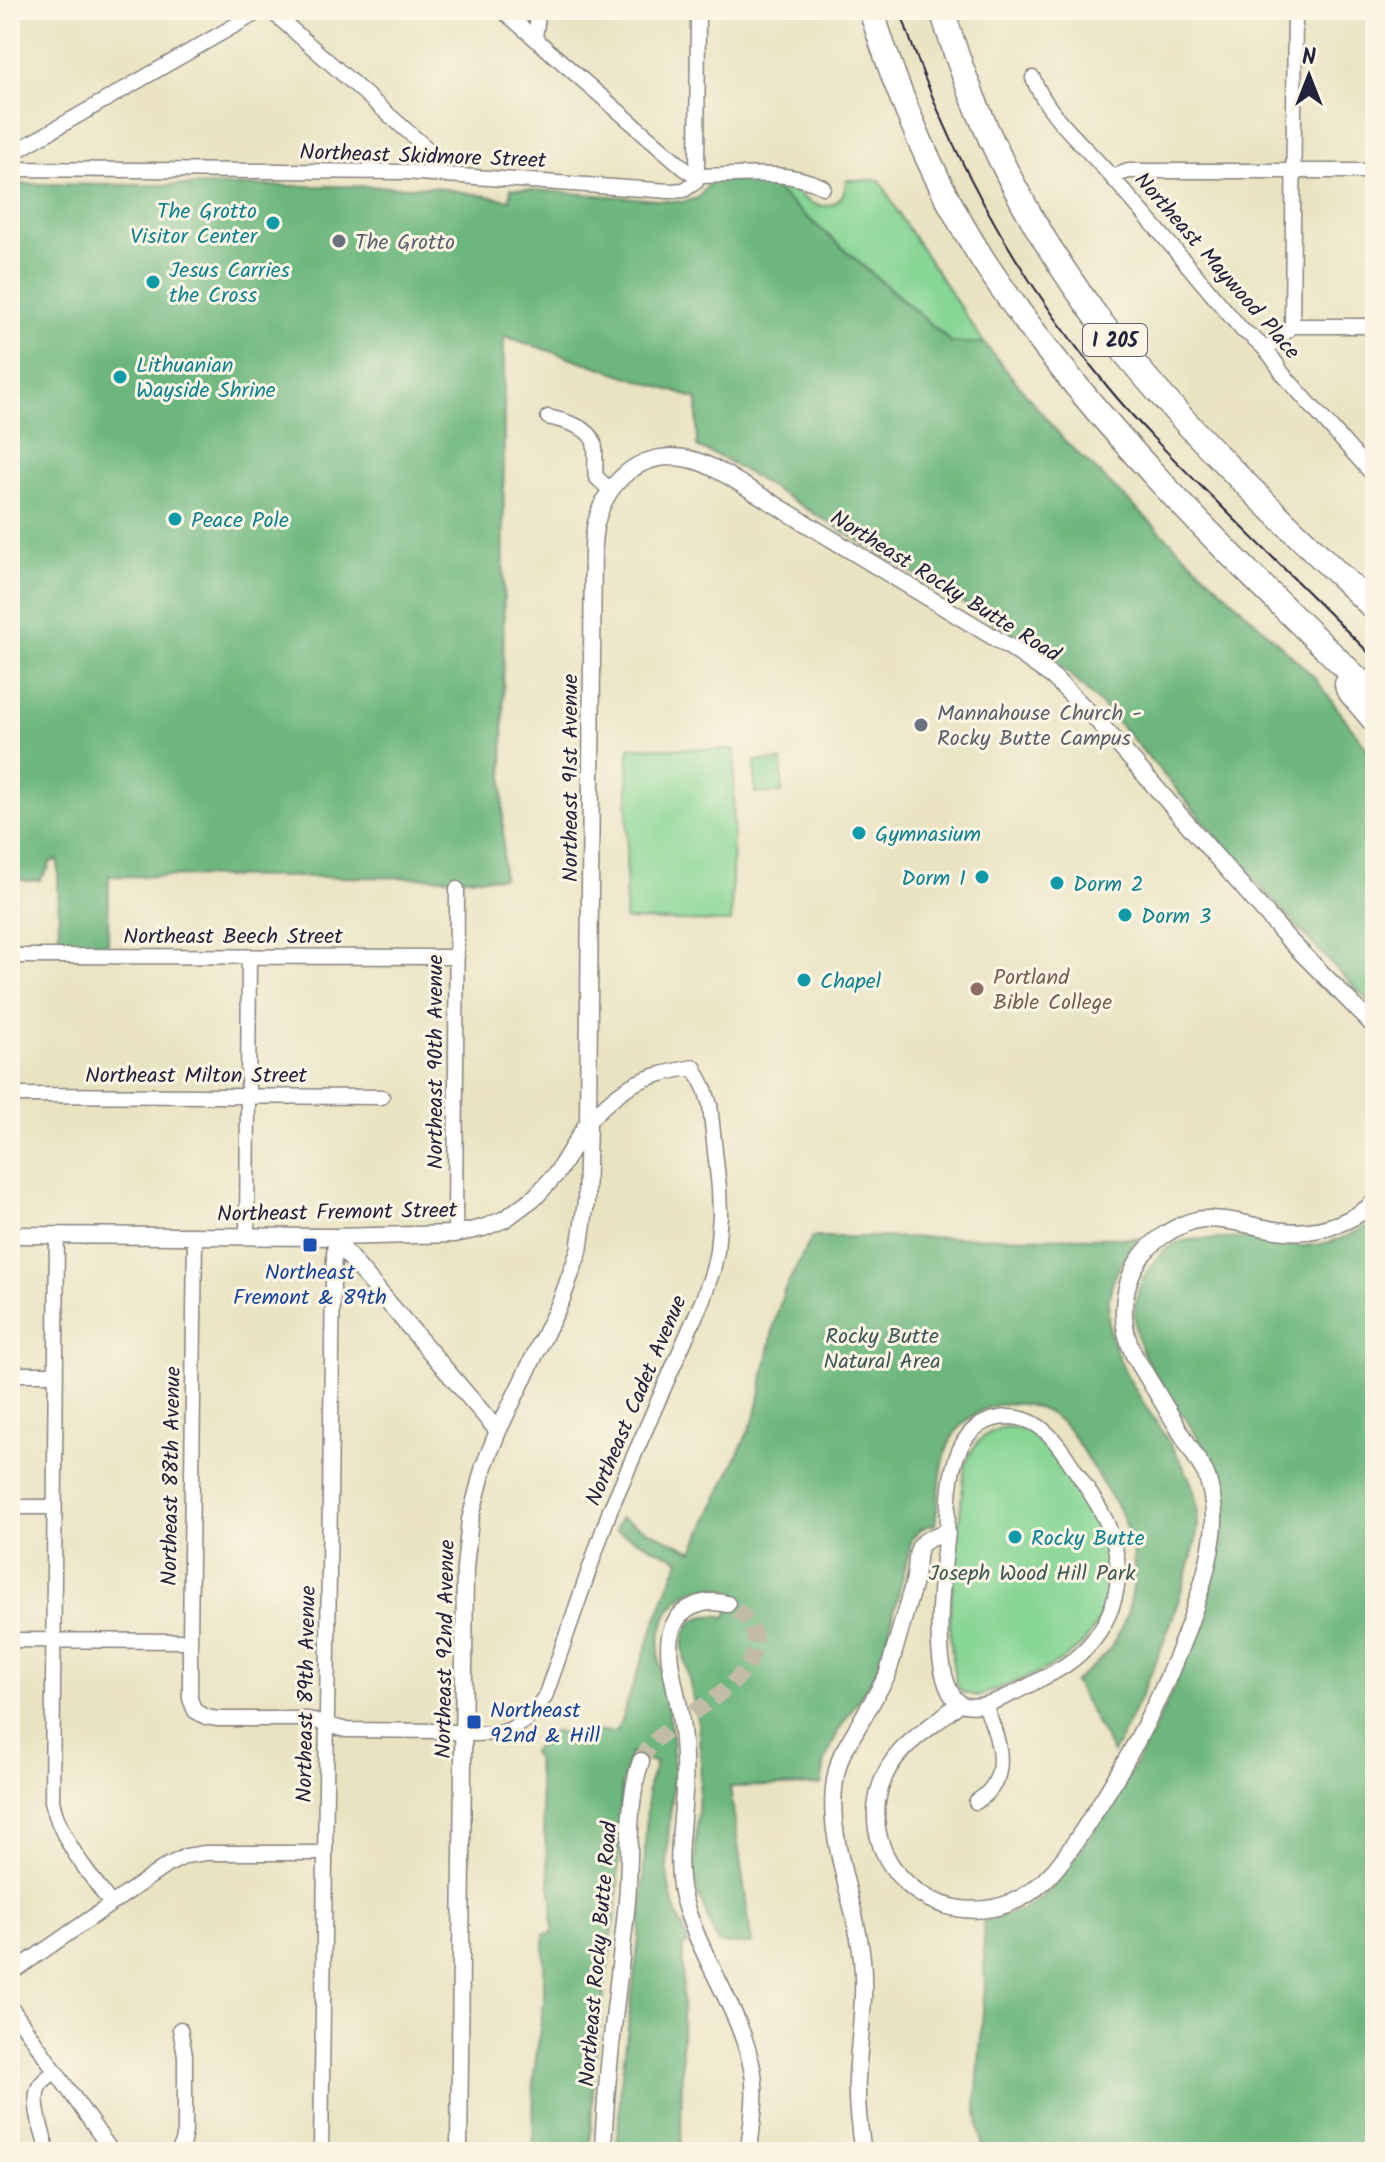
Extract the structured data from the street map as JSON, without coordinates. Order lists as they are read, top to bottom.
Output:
{
  "streets": {
    "highway": ["I 205"],
    "street": [
      "Northeast Skidmore Street",
      "Northeast Maywood Place",
      "Northeast Rocky Butte Road",
      "Northeast 91st Avenue",
      "Northeast Beech Street",
      "Northeast 90th Avenue",
      "Northeast Milton Street",
      "Northeast Fremont Street",
      "Northeast Cadet Avenue",
      "Northeast 88th Avenue",
      "Northeast 92nd Avenue",
      "Northeast 89th Avenue"
    ]
  },
  "crossings": [
    ["Northeast Rocky Butte Road", "Northeast 91st Avenue"],
    ["Northeast 91st Avenue", "Northeast Fremont Street"],
    ["Northeast 91st Avenue", "Northeast 92nd Avenue"],
    ["Northeast Beech Street", "Northeast 90th Avenue"],
    ["Northeast 90th Avenue", "Northeast Fremont Street"],
    ["Northeast Fremont Street", "Northeast Cadet Avenue"],
    ["Northeast Fremont Street", "Northeast 88th Avenue"],
    ["Northeast Fremont Street", "Northeast 92nd Avenue"],
    ["Northeast Fremont Street", "Northeast 89th Avenue"],
    ["Northeast Cadet Avenue", "Northeast 92nd Avenue"],
    ["Northeast 88th Avenue", "Northeast 89th Avenue"]
  ],
  "parks": ["Rocky Butte Natural Area", "Joseph Wood Hill Park"],
  "places": {
    "other": [
      "The Grotto Visitor Center",
      "The Grotto",
      "Jesus Carries the Cross",
      "Lithuanian Wayside Shrine",
      "Peace Pole",
      "Mannahouse Church - Rocky Butte Campus",
      "Gymnasium",
      "Dorm 1",
      "Dorm 2",
      "Dorm 3",
      "Chapel",
      "Portland Bible College",
      "Rocky Butte"
    ],
    "transit": ["Northeast Fremont & 89th", "Northeast 92nd & Hill"]
  },
  "north": "top"
}
